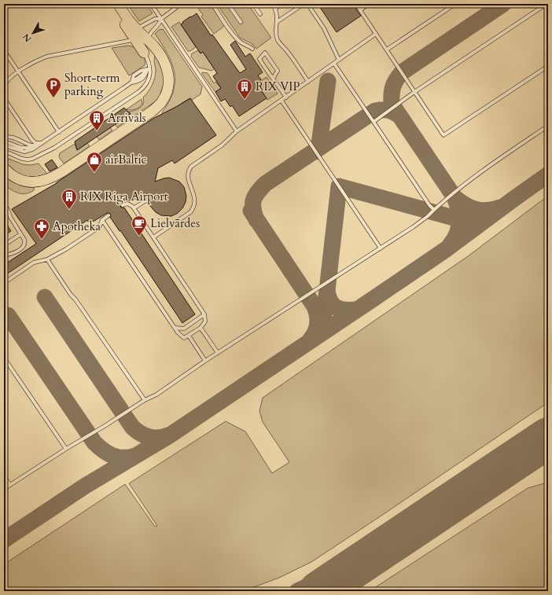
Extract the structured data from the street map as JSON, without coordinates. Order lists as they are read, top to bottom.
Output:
{
  "places": {
    "parking": ["Short-term parking"],
    "building": ["RIX VIP", "Arrivals", "RIX Riga Airport"],
    "shop": ["airBaltic"],
    "cafe": ["Lielvārdes"],
    "pharmacy": ["Apotheka"]
  },
  "north": "bottom left"
}
